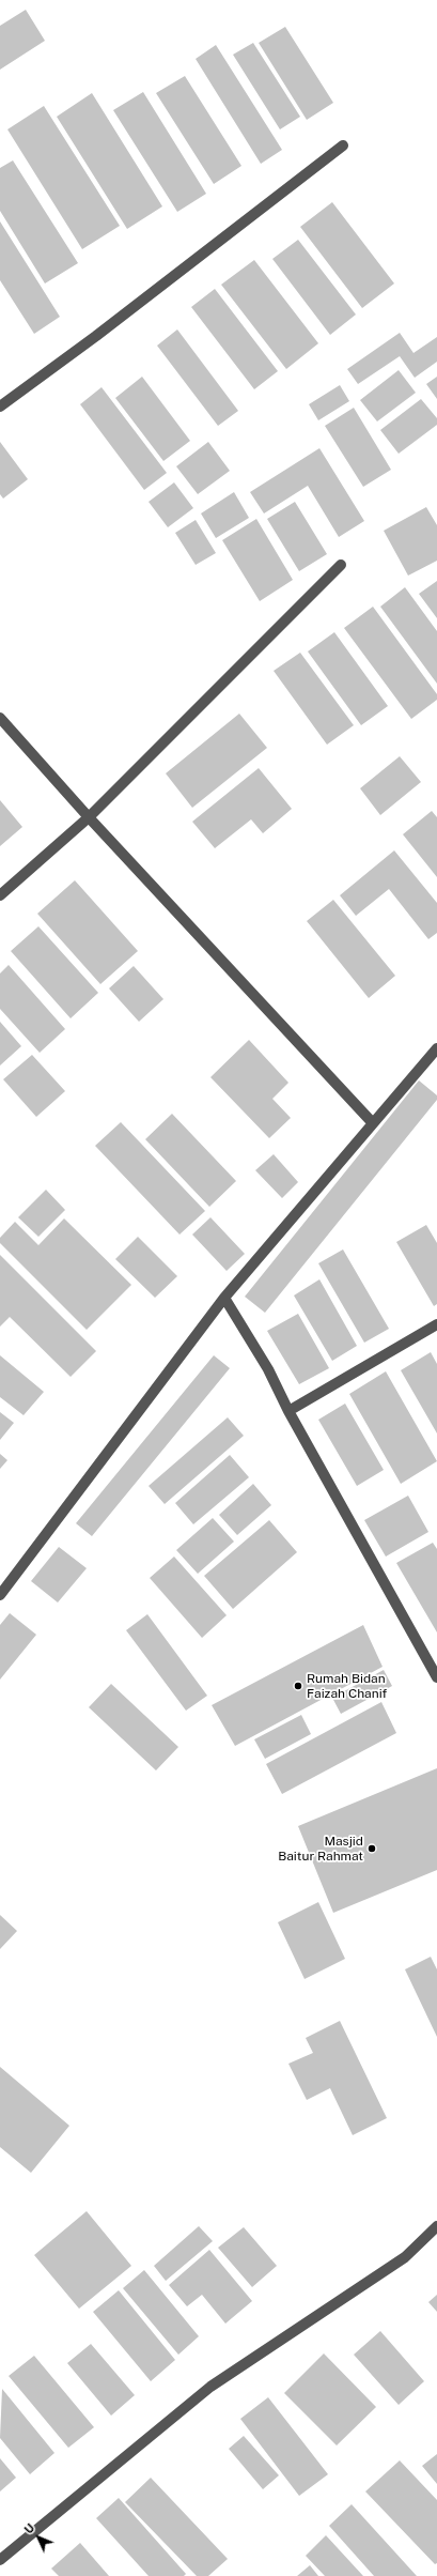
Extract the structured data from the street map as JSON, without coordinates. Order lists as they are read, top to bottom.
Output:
{
  "places": ["Rumah Bidan Faizah Chanif", "Masjid Baitur Rahmat"],
  "north": "top left"
}
